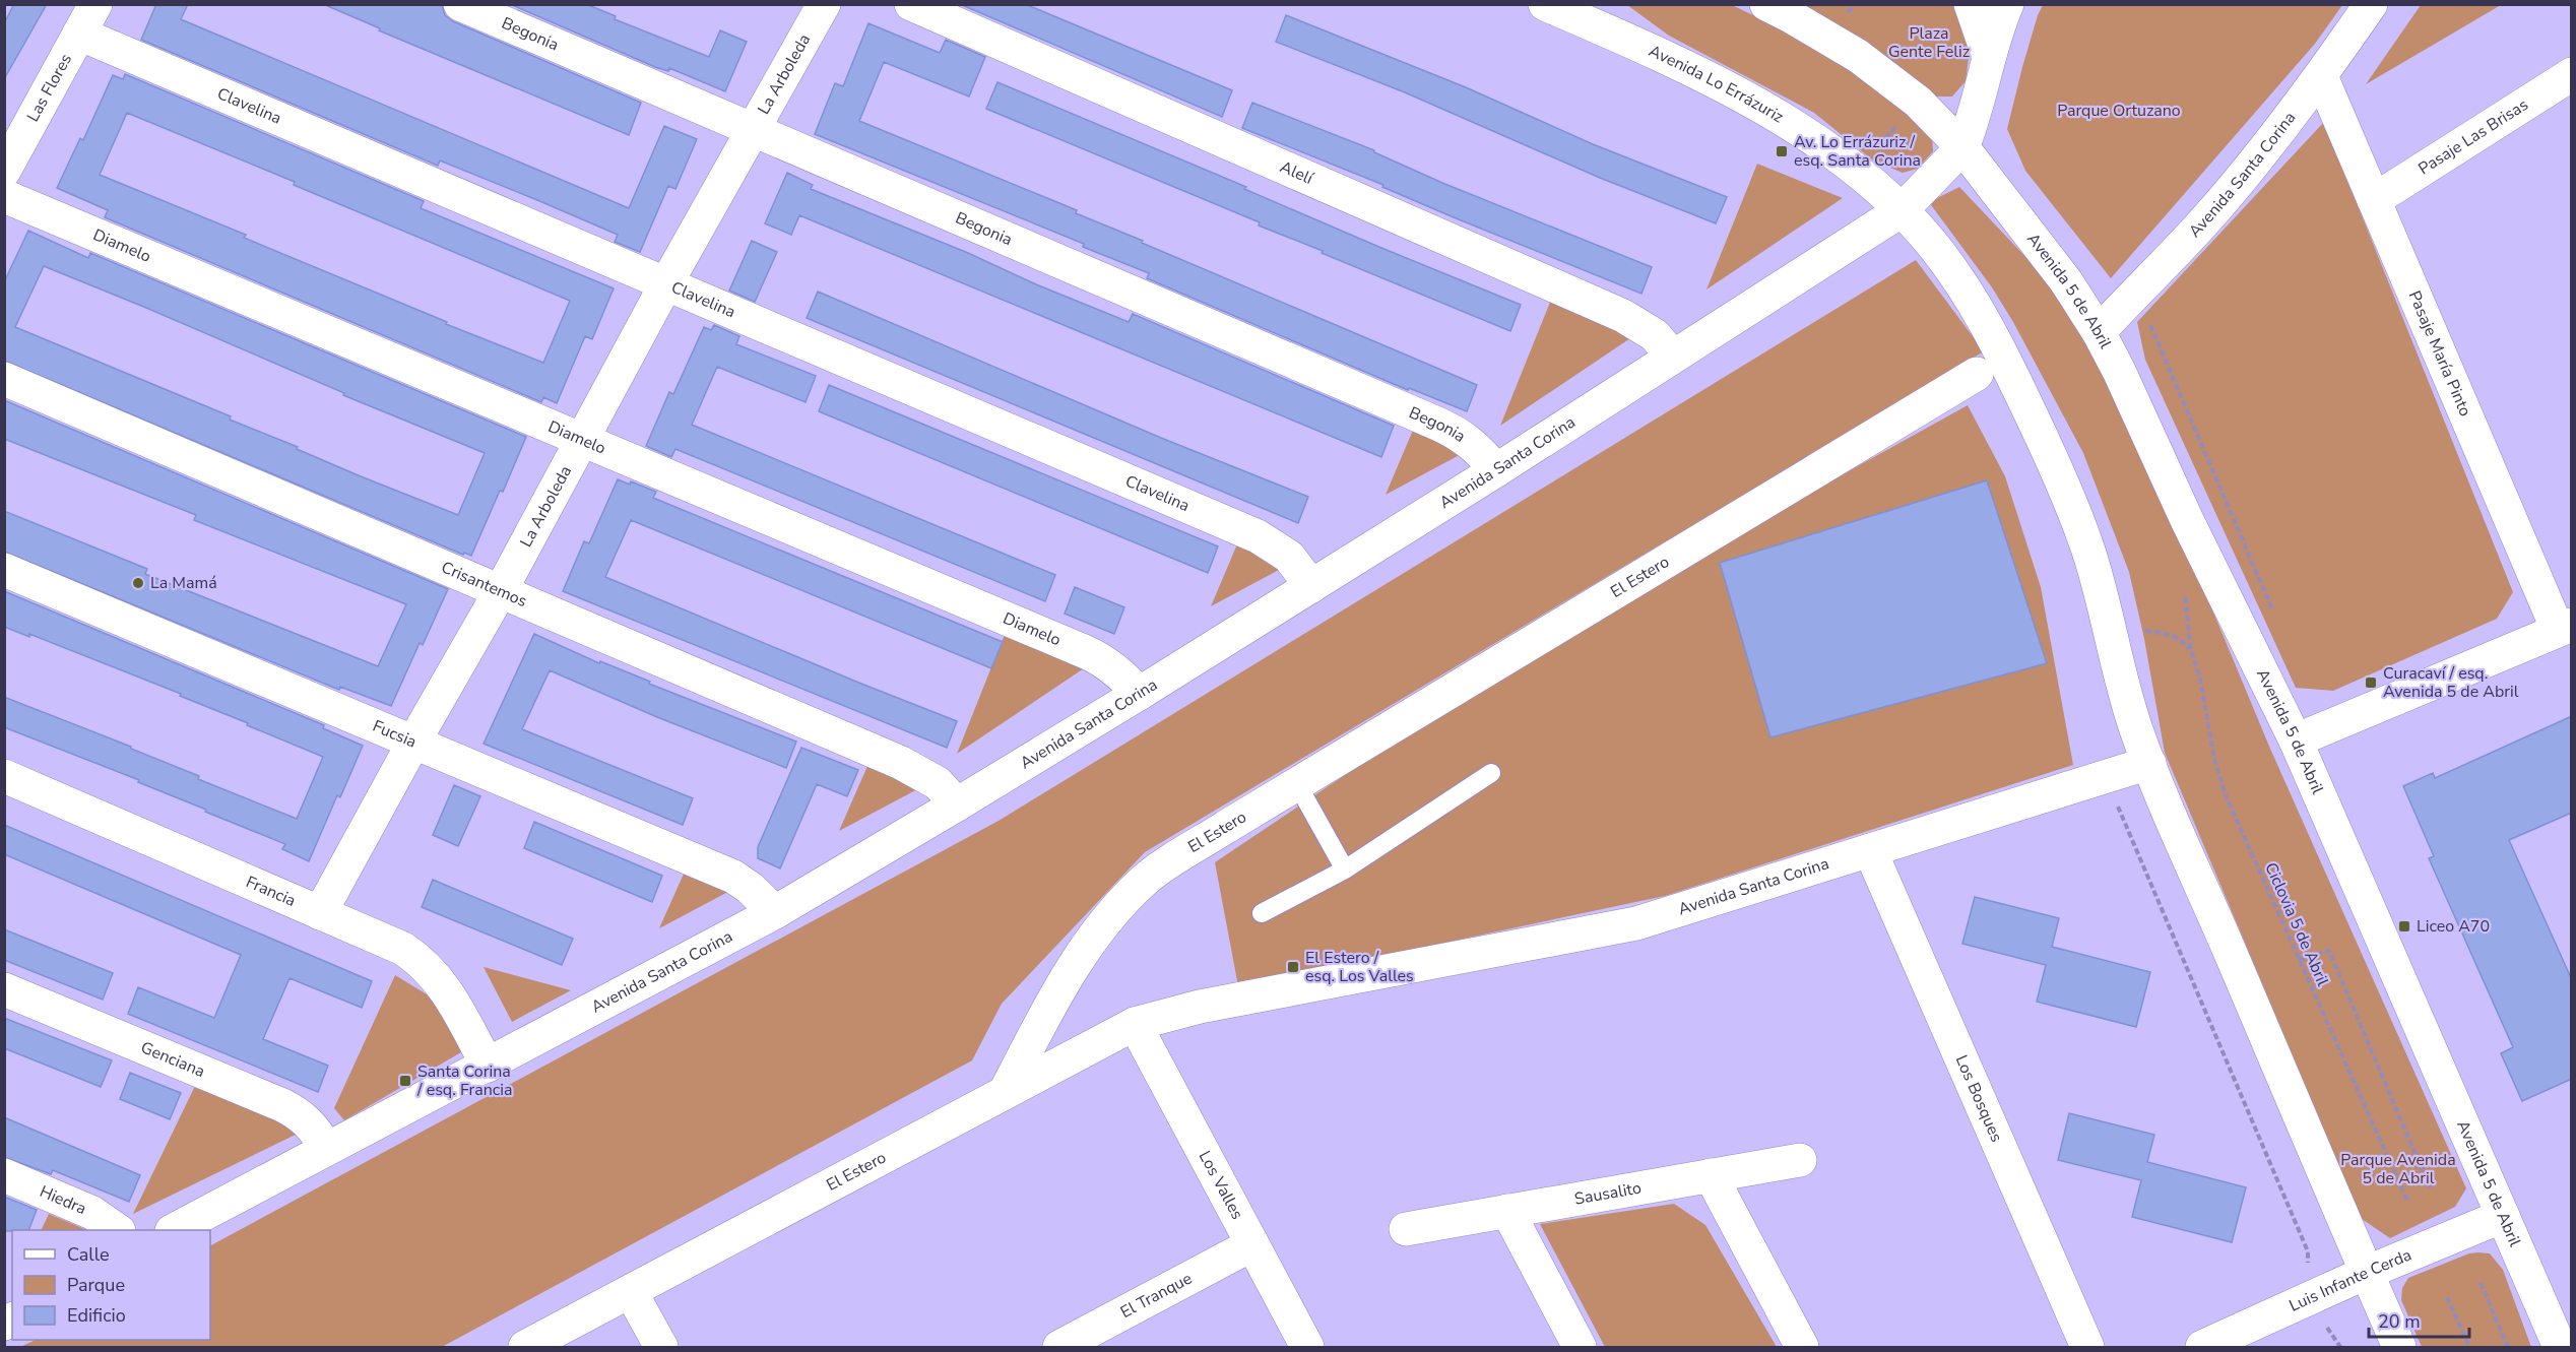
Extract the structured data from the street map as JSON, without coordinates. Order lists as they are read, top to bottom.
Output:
{
  "streets": {
    "street": [
      "Begonia",
      "La Arboleda",
      "Avenida Lo Errázuriz",
      "Las Flores",
      "Clavelina",
      "Pasaje Las Brisas",
      "Alelí",
      "Avenida Santa Corina",
      "Diamelo",
      "Avenida 5 de Abril",
      "Pasaje María Pinto",
      "El Estero",
      "Crisantemos",
      "Fucsia",
      "Francia",
      "Genciana",
      "Los Bosques",
      "Los Valles",
      "Sausalito",
      "Hiedra",
      "Luis Infante Cerda",
      "El Tranque"
    ],
    "path": ["Ciclovia 5 de Abril"]
  },
  "crossings": [
    ["Begonia", "La Arboleda"],
    ["Begonia", "Avenida Santa Corina"],
    ["La Arboleda", "Clavelina"],
    ["La Arboleda", "Diamelo"],
    ["La Arboleda", "Crisantemos"],
    ["La Arboleda", "Fucsia"],
    ["La Arboleda", "Francia"],
    ["Avenida Lo Errázuriz", "Avenida Santa Corina"],
    ["Las Flores", "Clavelina"],
    ["Clavelina", "Avenida Santa Corina"],
    ["Pasaje Las Brisas", "Pasaje María Pinto"],
    ["Alelí", "Avenida Santa Corina"],
    ["Avenida Santa Corina", "Diamelo"],
    ["Avenida Santa Corina", "Avenida 5 de Abril"],
    ["Avenida Santa Corina", "Pasaje María Pinto"],
    ["Avenida Santa Corina", "El Estero"],
    ["Avenida Santa Corina", "Crisantemos"],
    ["Avenida Santa Corina", "Fucsia"],
    ["Avenida Santa Corina", "Francia"],
    ["Avenida Santa Corina", "Genciana"],
    ["Avenida Santa Corina", "Los Bosques"],
    ["Avenida Santa Corina", "Los Valles"],
    ["Avenida 5 de Abril", "Luis Infante Cerda"],
    ["Los Valles", "El Tranque"]
  ],
  "parks": ["Plaza Gente Feliz", "Parque Ortuzano", "Parque Avenida 5 de Abril"],
  "places": {
    "transit": [
      "Av. Lo Errázuriz / esq. Santa Corina",
      "Curacaví / esq. Avenida 5 de Abril",
      "Liceo A70",
      "El Estero / esq. Los Valles",
      "Santa Corina / esq. Francia"
    ],
    "other": ["La Mamá"]
  },
  "legend": ["Calle", "Parque", "Edificio"],
  "scale_bar": "20 m"
}
